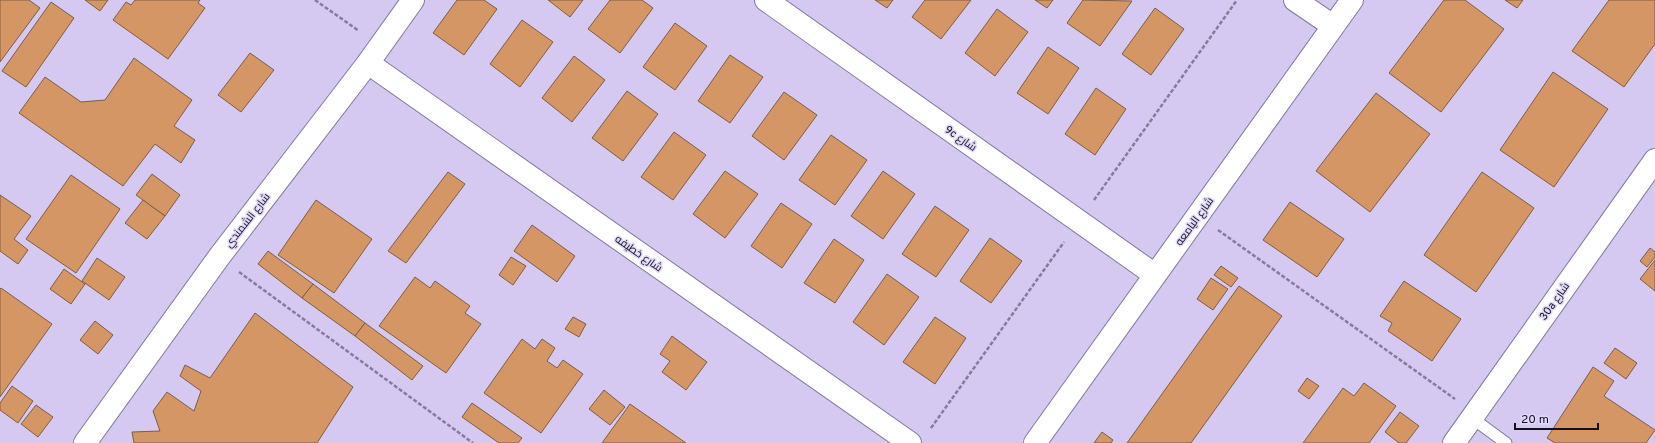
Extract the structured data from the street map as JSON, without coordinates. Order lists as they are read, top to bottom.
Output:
{
  "streets": {
    "street": [
      "9c شارع",
      "شارع الشمندي",
      "شارع اليامعه",
      "شارع خطيفه",
      "30a شارع"
    ]
  },
  "crossings": [
    ["9c شارع", "شارع اليامعه"],
    ["شارع الشمندي", "شارع خطيفه"]
  ],
  "scale_bar": "20 m"
}
